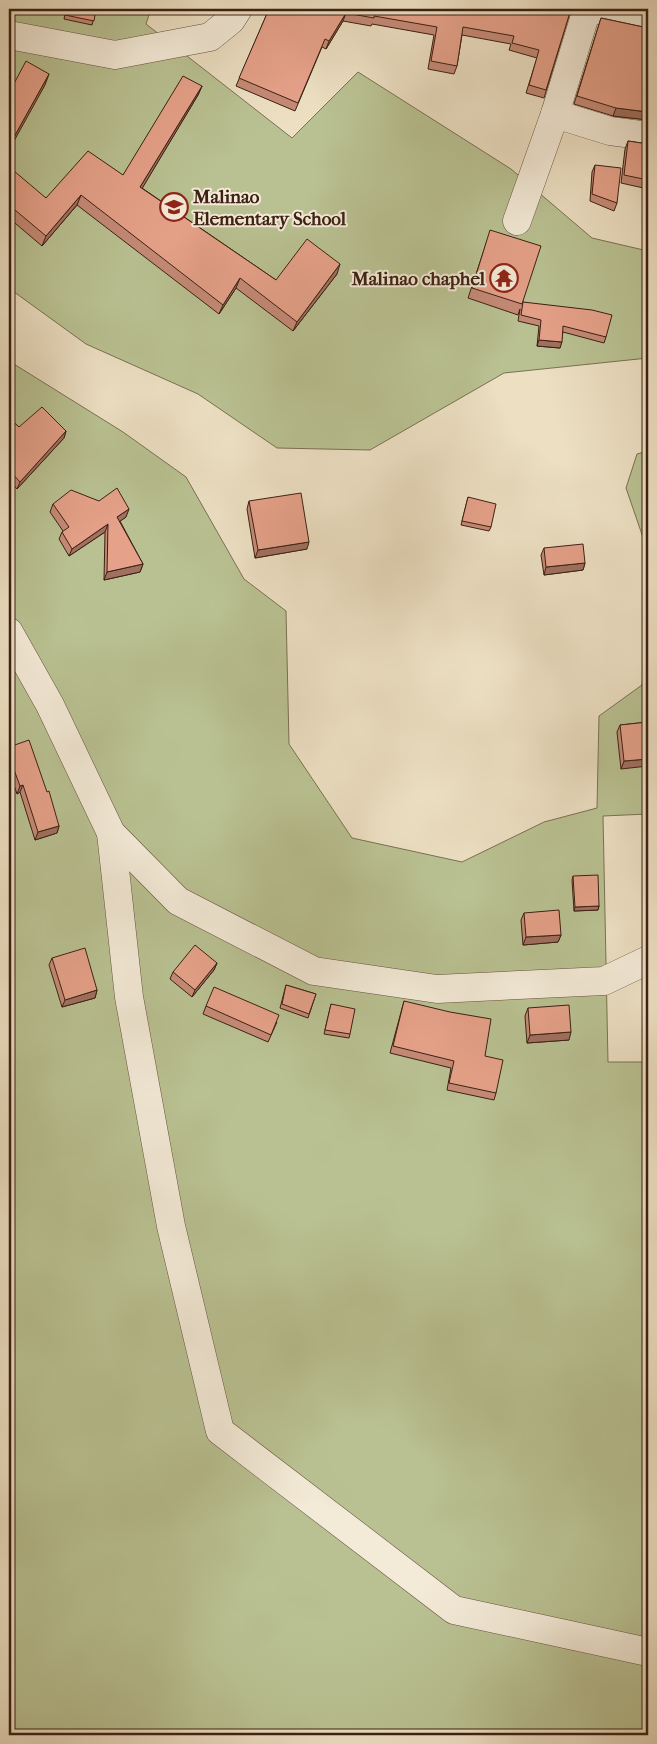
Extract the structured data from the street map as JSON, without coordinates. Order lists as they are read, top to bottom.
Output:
{
  "places": {
    "school or university": ["Malinao Elementary School"],
    "temple": ["Malinao chaphel"]
  }
}
